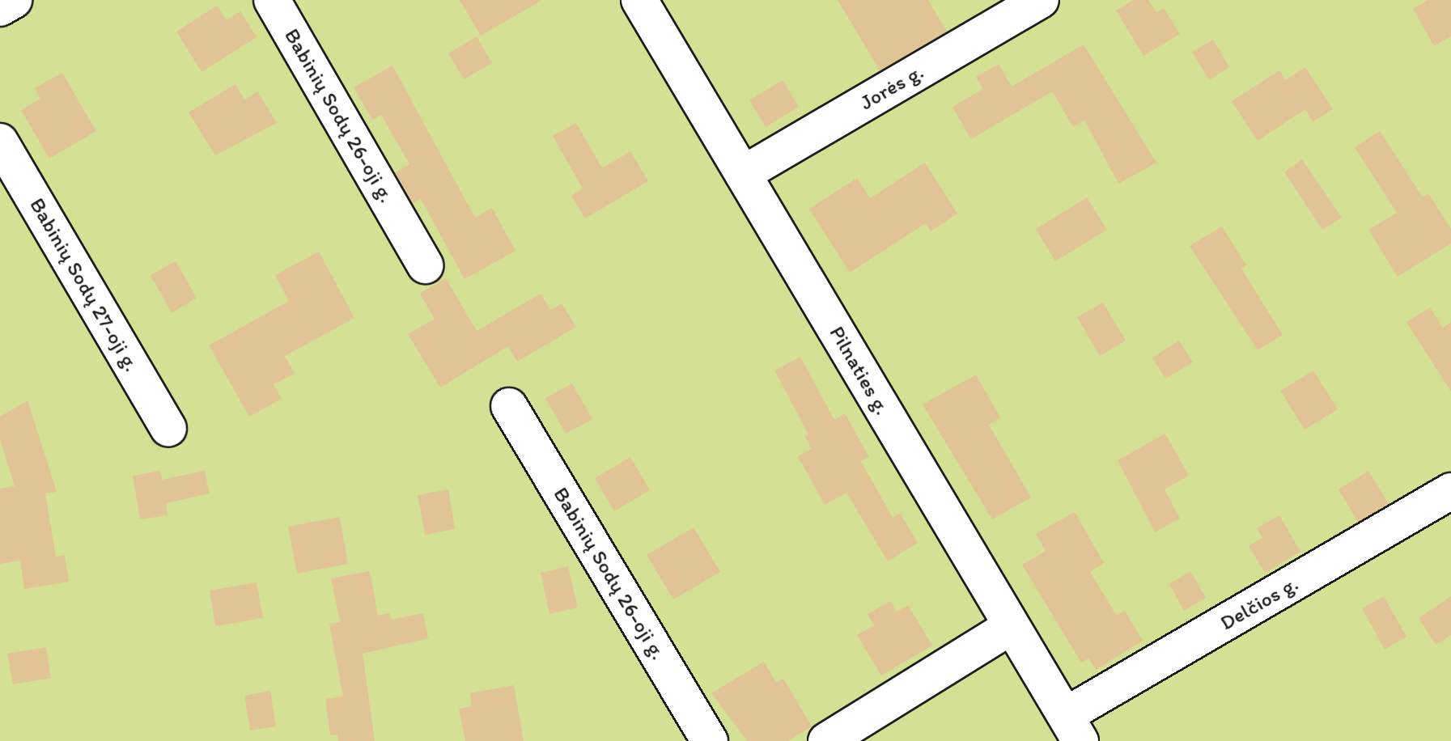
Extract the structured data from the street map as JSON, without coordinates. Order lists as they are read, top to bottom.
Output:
{
  "streets": {
    "street": [
      "Jorės g.",
      "Babinių Sodų 26-oji g.",
      "Babinių Sodų 27-oji g.",
      "Pilnaties g.",
      "Delčios g."
    ]
  },
  "crossings": [
    ["Jorės g.", "Pilnaties g."],
    ["Pilnaties g.", "Delčios g."]
  ]
}
